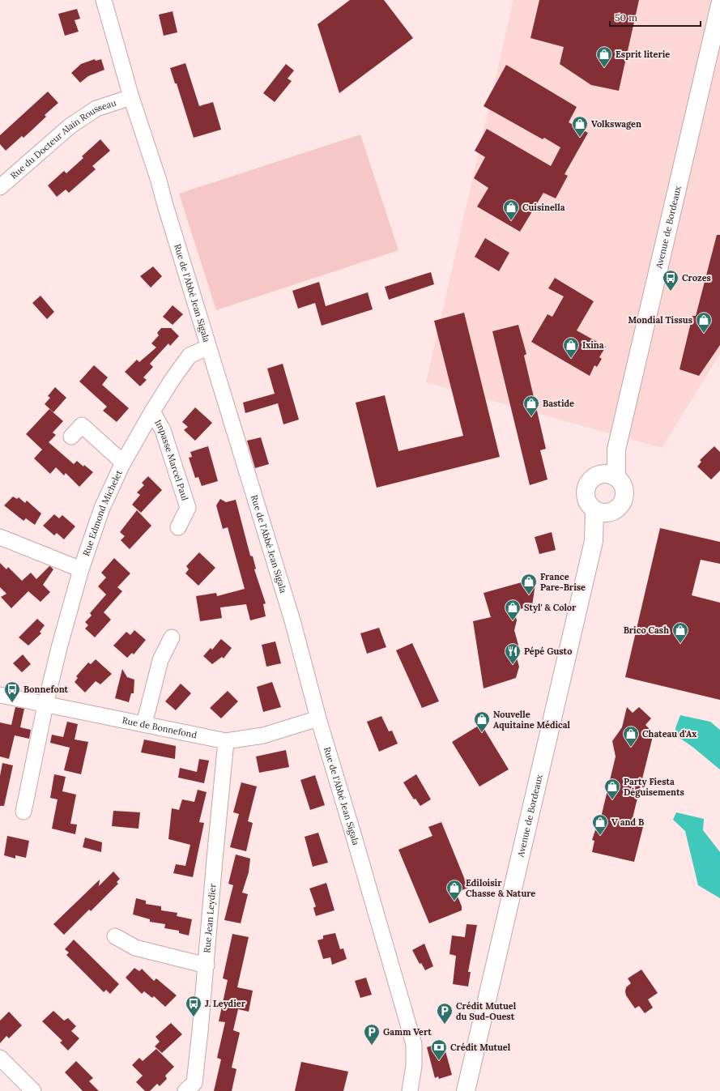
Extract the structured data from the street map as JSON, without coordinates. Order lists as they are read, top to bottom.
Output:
{
  "streets": {
    "main road": ["Avenue de Bordeaux"],
    "street": [
      "Rue du Docteur Alain Rousseau",
      "Rue de l'Abbé Jean Sigala",
      "Impasse Marcel Paul",
      "Rue Edmond Michelet",
      "Rue de Bonnefond",
      "Rue Jean Leydier"
    ]
  },
  "crossings": [
    ["Rue du Docteur Alain Rousseau", "Rue de l'Abbé Jean Sigala"],
    ["Rue de l'Abbé Jean Sigala", "Rue Edmond Michelet"],
    ["Rue de l'Abbé Jean Sigala", "Rue de Bonnefond"],
    ["Impasse Marcel Paul", "Rue Edmond Michelet"],
    ["Rue Edmond Michelet", "Rue de Bonnefond"],
    ["Rue de Bonnefond", "Rue Jean Leydier"]
  ],
  "places": {
    "shop": [
      "Esprit literie",
      "Volkswagen",
      "Cuisinella",
      "Mondial Tissus",
      "Ixina",
      "Bastide",
      "France Pare-Brise",
      "Styl' & Color",
      "Brico Cash",
      "Nouvelle Aquitaine Médical",
      "Chateau d'Ax",
      "Party Fiesta Déguisements",
      "V and B",
      "Ediloisir Chasse & Nature"
    ],
    "bus stop": ["Crozes", "Bonnefont", "J. Leydier"],
    "restaurant": ["Pépé Gusto"],
    "parking": ["Crédit Mutuel du Sud-Ouest", "Gamm Vert"],
    "bank": ["Crédit Mutuel"]
  },
  "scale_bar": "50 m"
}
